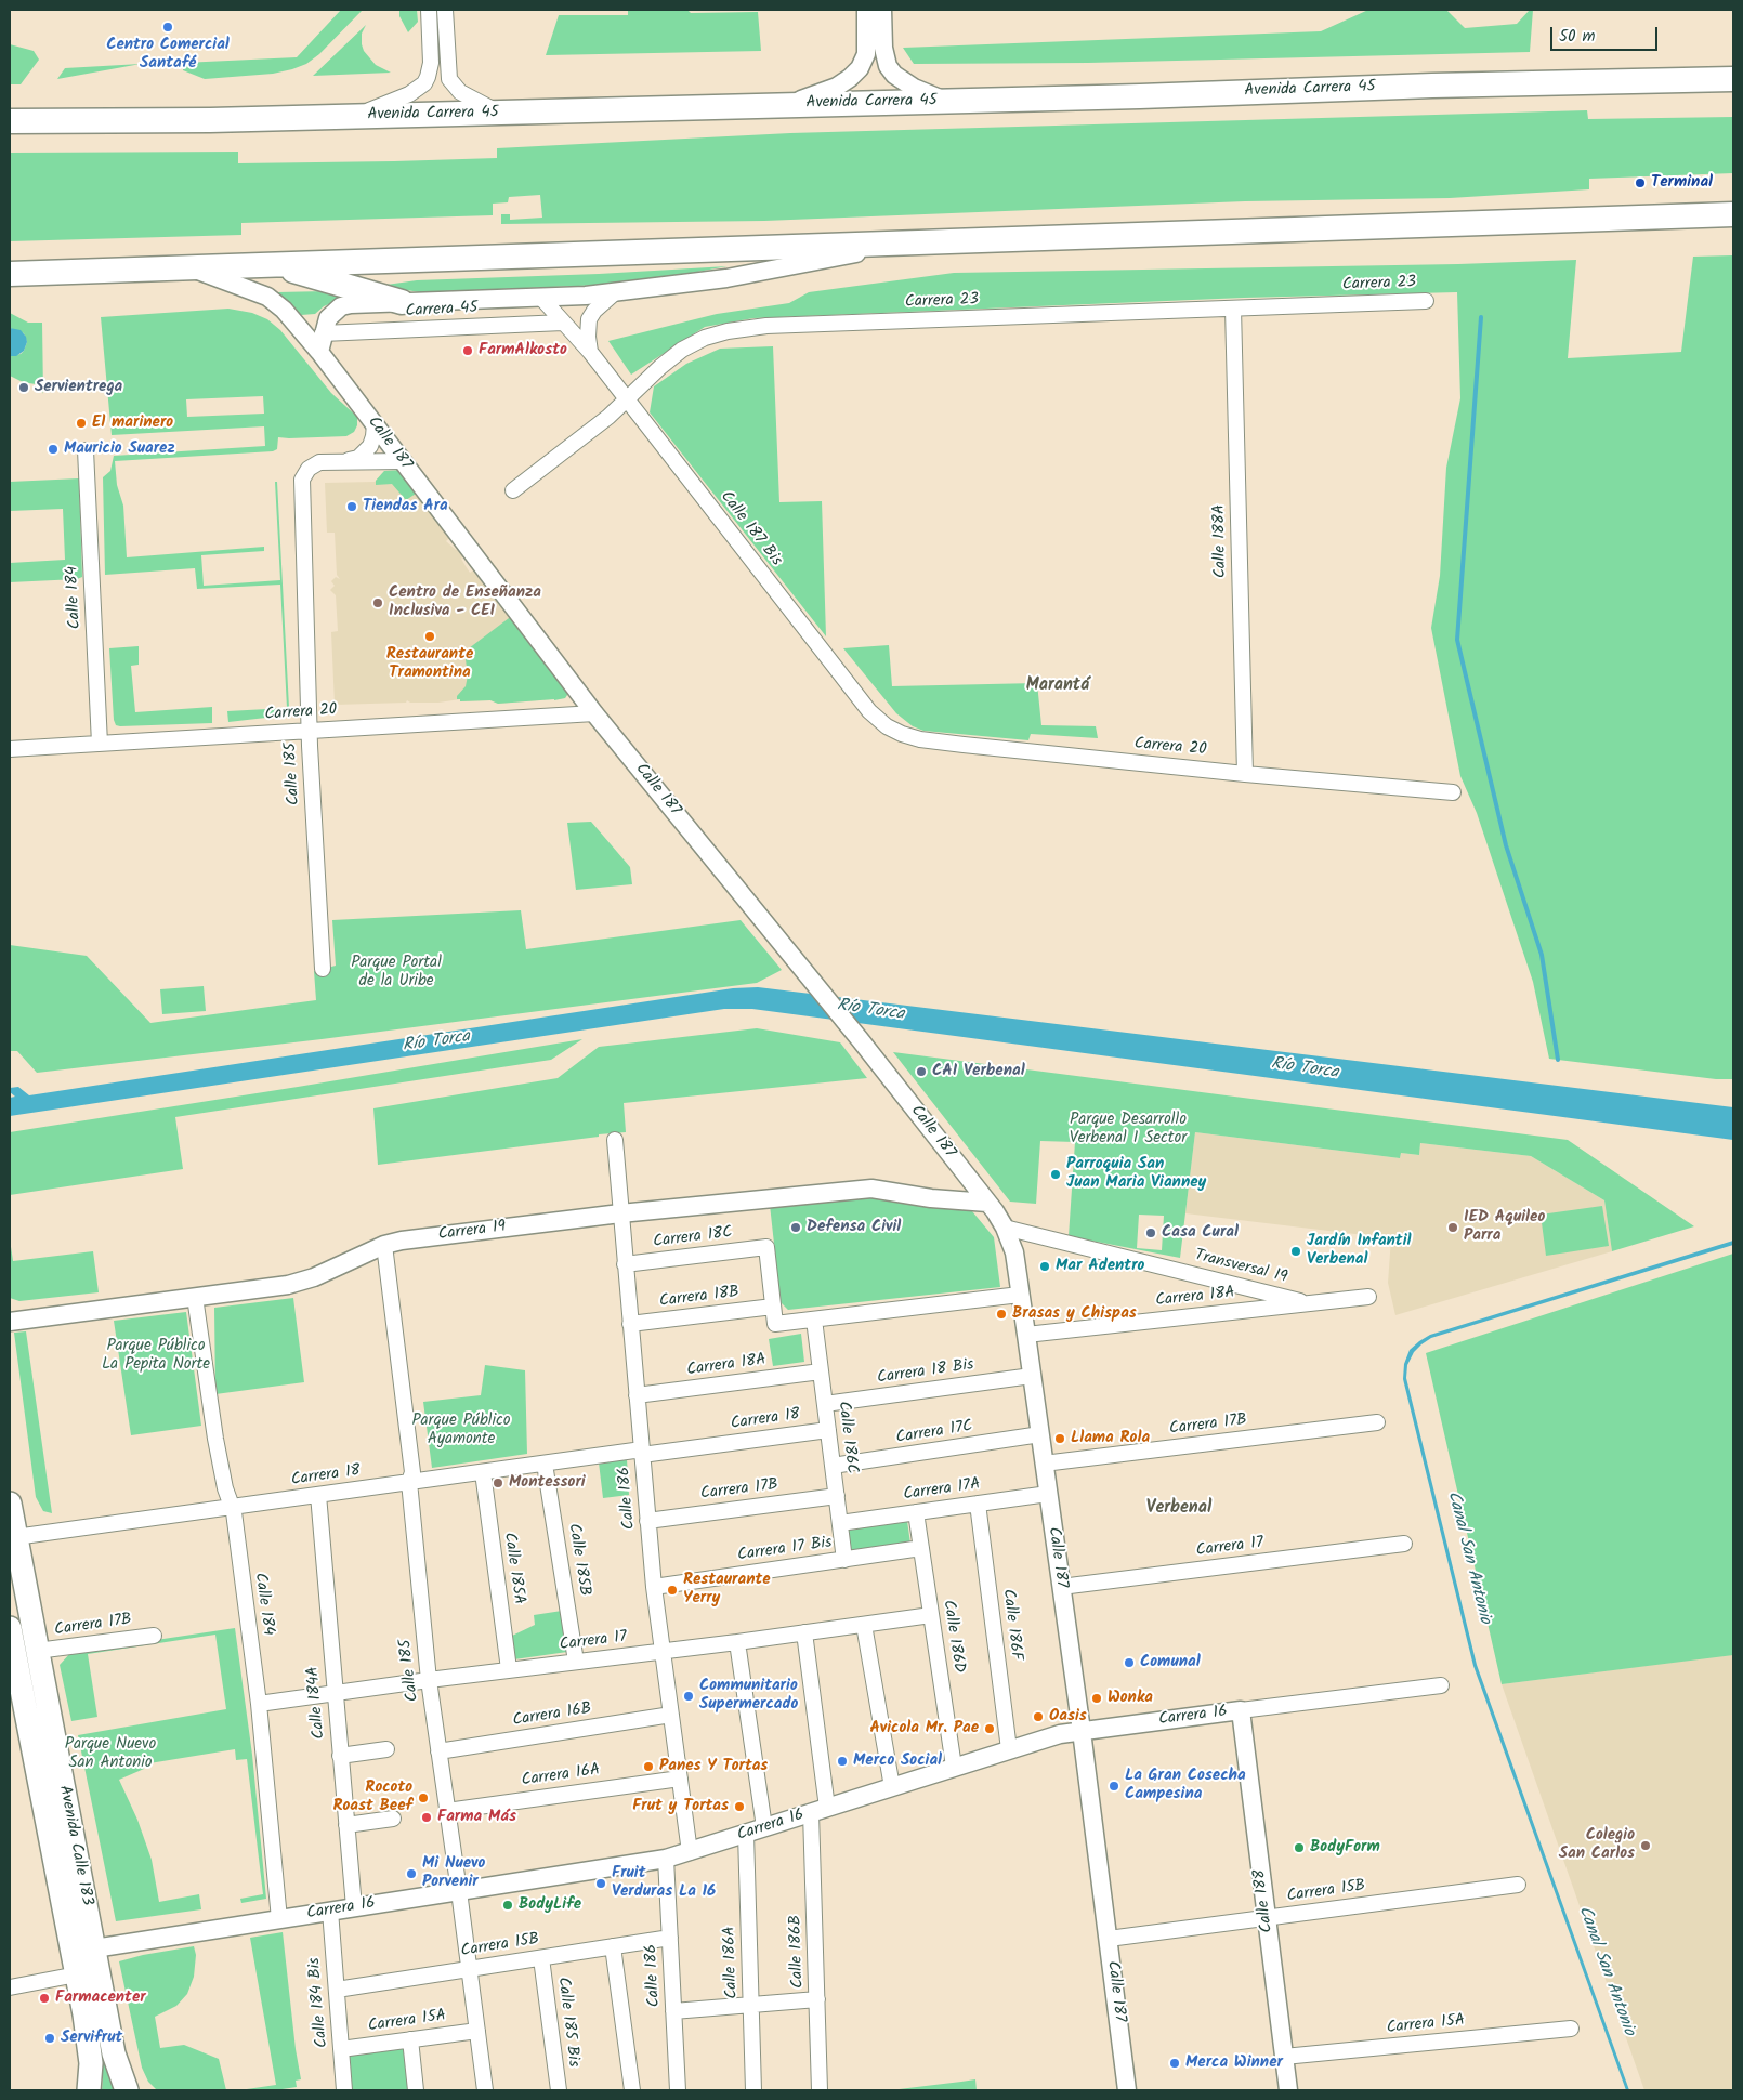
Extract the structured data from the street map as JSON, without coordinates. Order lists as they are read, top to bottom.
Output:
{
  "streets": {
    "highway": ["Avenida Carrera 45"],
    "main road": ["Avenida Calle 183"],
    "street": [
      "Carrera 23",
      "Carrera 45",
      "Calle 187",
      "Calle 187 Bis",
      "Calle 188A",
      "Calle 184",
      "Carrera 20",
      "Calle 185",
      "Carrera 19",
      "Carrera 18C",
      "Transversal 19",
      "Carrera 18B",
      "Carrera 18A",
      "Carrera 18 Bis",
      "Carrera 18",
      "Carrera 17B",
      "Carrera 17C",
      "Calle 186C",
      "Carrera 17A",
      "Calle 186",
      "Carrera 17",
      "Carrera 17 Bis",
      "Calle 185B",
      "Calle 185A",
      "Calle 186F",
      "Calle 186D",
      "Calle 184A",
      "Carrera 16B",
      "Carrera 16",
      "Carrera 16A",
      "Carrera 15B",
      "Calle 188",
      "Calle 186B",
      "Calle 186A",
      "Calle 184 Bis",
      "Carrera 15A",
      "Calle 185 Bis"
    ]
  },
  "crossings": [
    ["Carrera 23", "Calle 187 Bis"],
    ["Carrera 23", "Calle 188A"],
    ["Carrera 45", "Calle 187 Bis"],
    ["Calle 187", "Carrera 20"],
    ["Calle 187", "Carrera 19"],
    ["Calle 187", "Transversal 19"],
    ["Calle 187", "Carrera 18A"],
    ["Calle 187", "Carrera 18 Bis"],
    ["Calle 187", "Carrera 17B"],
    ["Calle 187", "Carrera 17C"],
    ["Calle 187", "Carrera 17A"],
    ["Calle 187", "Carrera 17"],
    ["Calle 187", "Carrera 16"],
    ["Calle 187", "Carrera 15B"],
    ["Calle 187 Bis", "Carrera 20"],
    ["Calle 188A", "Carrera 20"],
    ["Calle 184", "Carrera 20"],
    ["Calle 184", "Carrera 19"],
    ["Calle 184", "Carrera 18"],
    ["Calle 184", "Carrera 17"],
    ["Calle 184", "Carrera 16"],
    ["Carrera 20", "Calle 185"],
    ["Calle 185", "Carrera 19"],
    ["Calle 185", "Carrera 18"],
    ["Calle 185", "Carrera 17"],
    ["Calle 185", "Carrera 16B"],
    ["Calle 185", "Carrera 16"],
    ["Calle 185", "Carrera 16A"],
    ["Calle 185", "Carrera 15B"],
    ["Calle 185", "Carrera 15A"],
    ["Carrera 19", "Calle 186"],
    ["Carrera 18C", "Carrera 18B"],
    ["Carrera 18C", "Calle 186"],
    ["Transversal 19", "Carrera 18A"],
    ["Carrera 18B", "Calle 186"],
    ["Carrera 18A", "Calle 186C"],
    ["Carrera 18A", "Calle 186"],
    ["Carrera 18 Bis", "Calle 186C"],
    ["Carrera 18", "Calle 186C"],
    ["Carrera 18", "Calle 186"],
    ["Carrera 18", "Calle 185B"],
    ["Carrera 18", "Calle 185A"],
    ["Carrera 18", "Calle 184A"],
    ["Carrera 18", "Avenida Calle 183"],
    ["Carrera 17B", "Calle 186C"],
    ["Carrera 17B", "Calle 186"],
    ["Carrera 17B", "Avenida Calle 183"],
    ["Carrera 17C", "Calle 186C"],
    ["Calle 186C", "Carrera 17A"],
    ["Calle 186C", "Carrera 17 Bis"],
    ["Carrera 17A", "Calle 186F"],
    ["Carrera 17A", "Calle 186D"],
    ["Calle 186", "Carrera 17"],
    ["Calle 186", "Carrera 17 Bis"],
    ["Calle 186", "Carrera 16B"],
    ["Calle 186", "Carrera 16"],
    ["Calle 186", "Carrera 16A"],
    ["Calle 186", "Carrera 15B"],
    ["Carrera 17", "Calle 185B"],
    ["Carrera 17", "Calle 185A"],
    ["Carrera 17", "Calle 186D"],
    ["Carrera 17", "Calle 184A"],
    ["Carrera 17", "Calle 186B"],
    ["Carrera 17 Bis", "Calle 186D"],
    ["Calle 186F", "Carrera 16"],
    ["Calle 186D", "Carrera 16"],
    ["Calle 184A", "Carrera 16"],
    ["Carrera 16", "Avenida Calle 183"],
    ["Carrera 16", "Calle 188"],
    ["Carrera 16", "Calle 186B"],
    ["Carrera 16", "Calle 186A"],
    ["Carrera 16", "Calle 184 Bis"],
    ["Carrera 15B", "Calle 188"],
    ["Carrera 15B", "Calle 184 Bis"],
    ["Carrera 15B", "Calle 185 Bis"],
    ["Calle 188", "Carrera 15A"],
    ["Calle 184 Bis", "Carrera 15A"]
  ],
  "districts": ["Marantá", "Verbenal"],
  "water": ["Río Torca", "Canal San Antonio"],
  "parks": [
    "Parque Portal de la Uribe",
    "Parque Desarrollo Verbenal I Sector",
    "Parque Público La Pepita Norte",
    "Parque Público Ayamonte",
    "Parque Nuevo San Antonio"
  ],
  "places": [
    "Centro Comercial Santafé",
    "Terminal",
    "FarmAlkosto",
    "Servientrega",
    "El marinero",
    "Mauricio Suarez",
    "Tiendas Ara",
    "Centro de Enseñanza Inclusiva - CEI",
    "Restaurante Tramontina",
    "CAI Verbenal",
    "Parroquia San Juan Maria Vianney",
    "Defensa Civil",
    "IED Aquileo Parra",
    "Casa Cural",
    "Jardín Infantil Verbenal",
    "Mar Adentro",
    "Brasas y Chispas",
    "Llama Rola",
    "Montessori",
    "Restaurante Yerry",
    "Comunal",
    "Communitario Supermercado",
    "Wonka",
    "Oasis",
    "Avicola Mr. Pae",
    "Merco Social",
    "Panes Y Tortas",
    "La Gran Cosecha Campesina",
    "Rocoto Roast Beef",
    "Frut y Tortas",
    "Farma Más",
    "Colegio San Carlos",
    "BodyForm",
    "Mi Nuevo Porvenir",
    "Fruit Verduras La 16",
    "BodyLife",
    "Farmacenter",
    "Servifrut",
    "Merca Winner"
  ],
  "scale_bar": "50 m"
}
